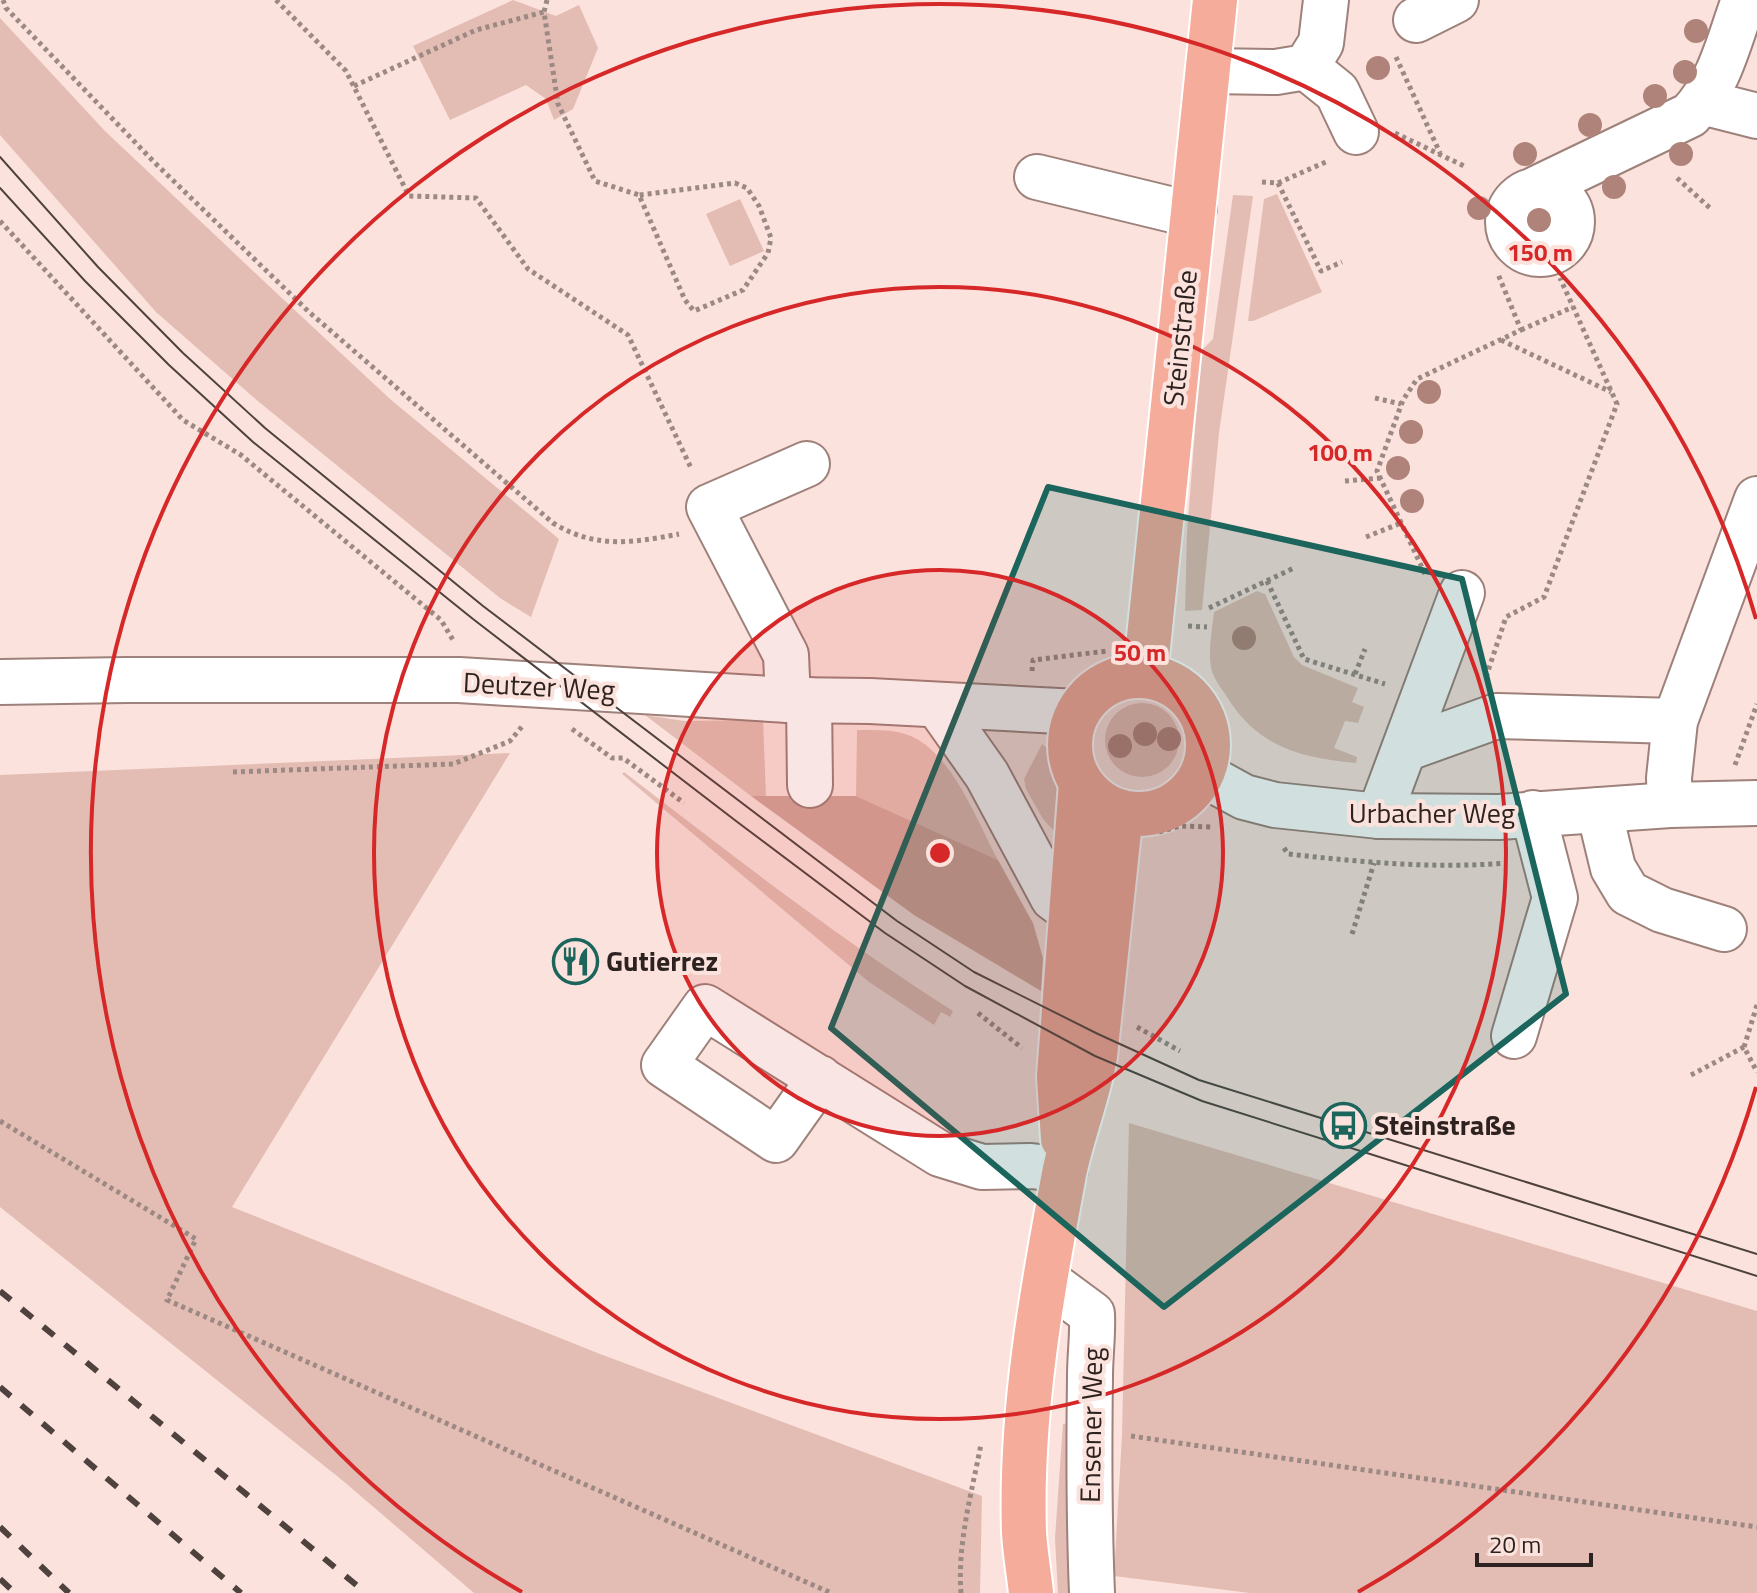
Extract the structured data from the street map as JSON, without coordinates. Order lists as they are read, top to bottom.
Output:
{
  "streets": {
    "main road": ["Steinstraße"],
    "street": ["Deutzer Weg", "Urbacher Weg", "Ensener Weg"]
  },
  "crossings": [
    ["Steinstraße", "Deutzer Weg"],
    ["Steinstraße", "Urbacher Weg"],
    ["Deutzer Weg", "Urbacher Weg"]
  ],
  "places": {
    "restaurant": ["Gutierrez"],
    "bus stop": ["Steinstraße"]
  },
  "scale_bar": "20 m",
  "rings": ["150 m", "100 m", "50 m"]
}
